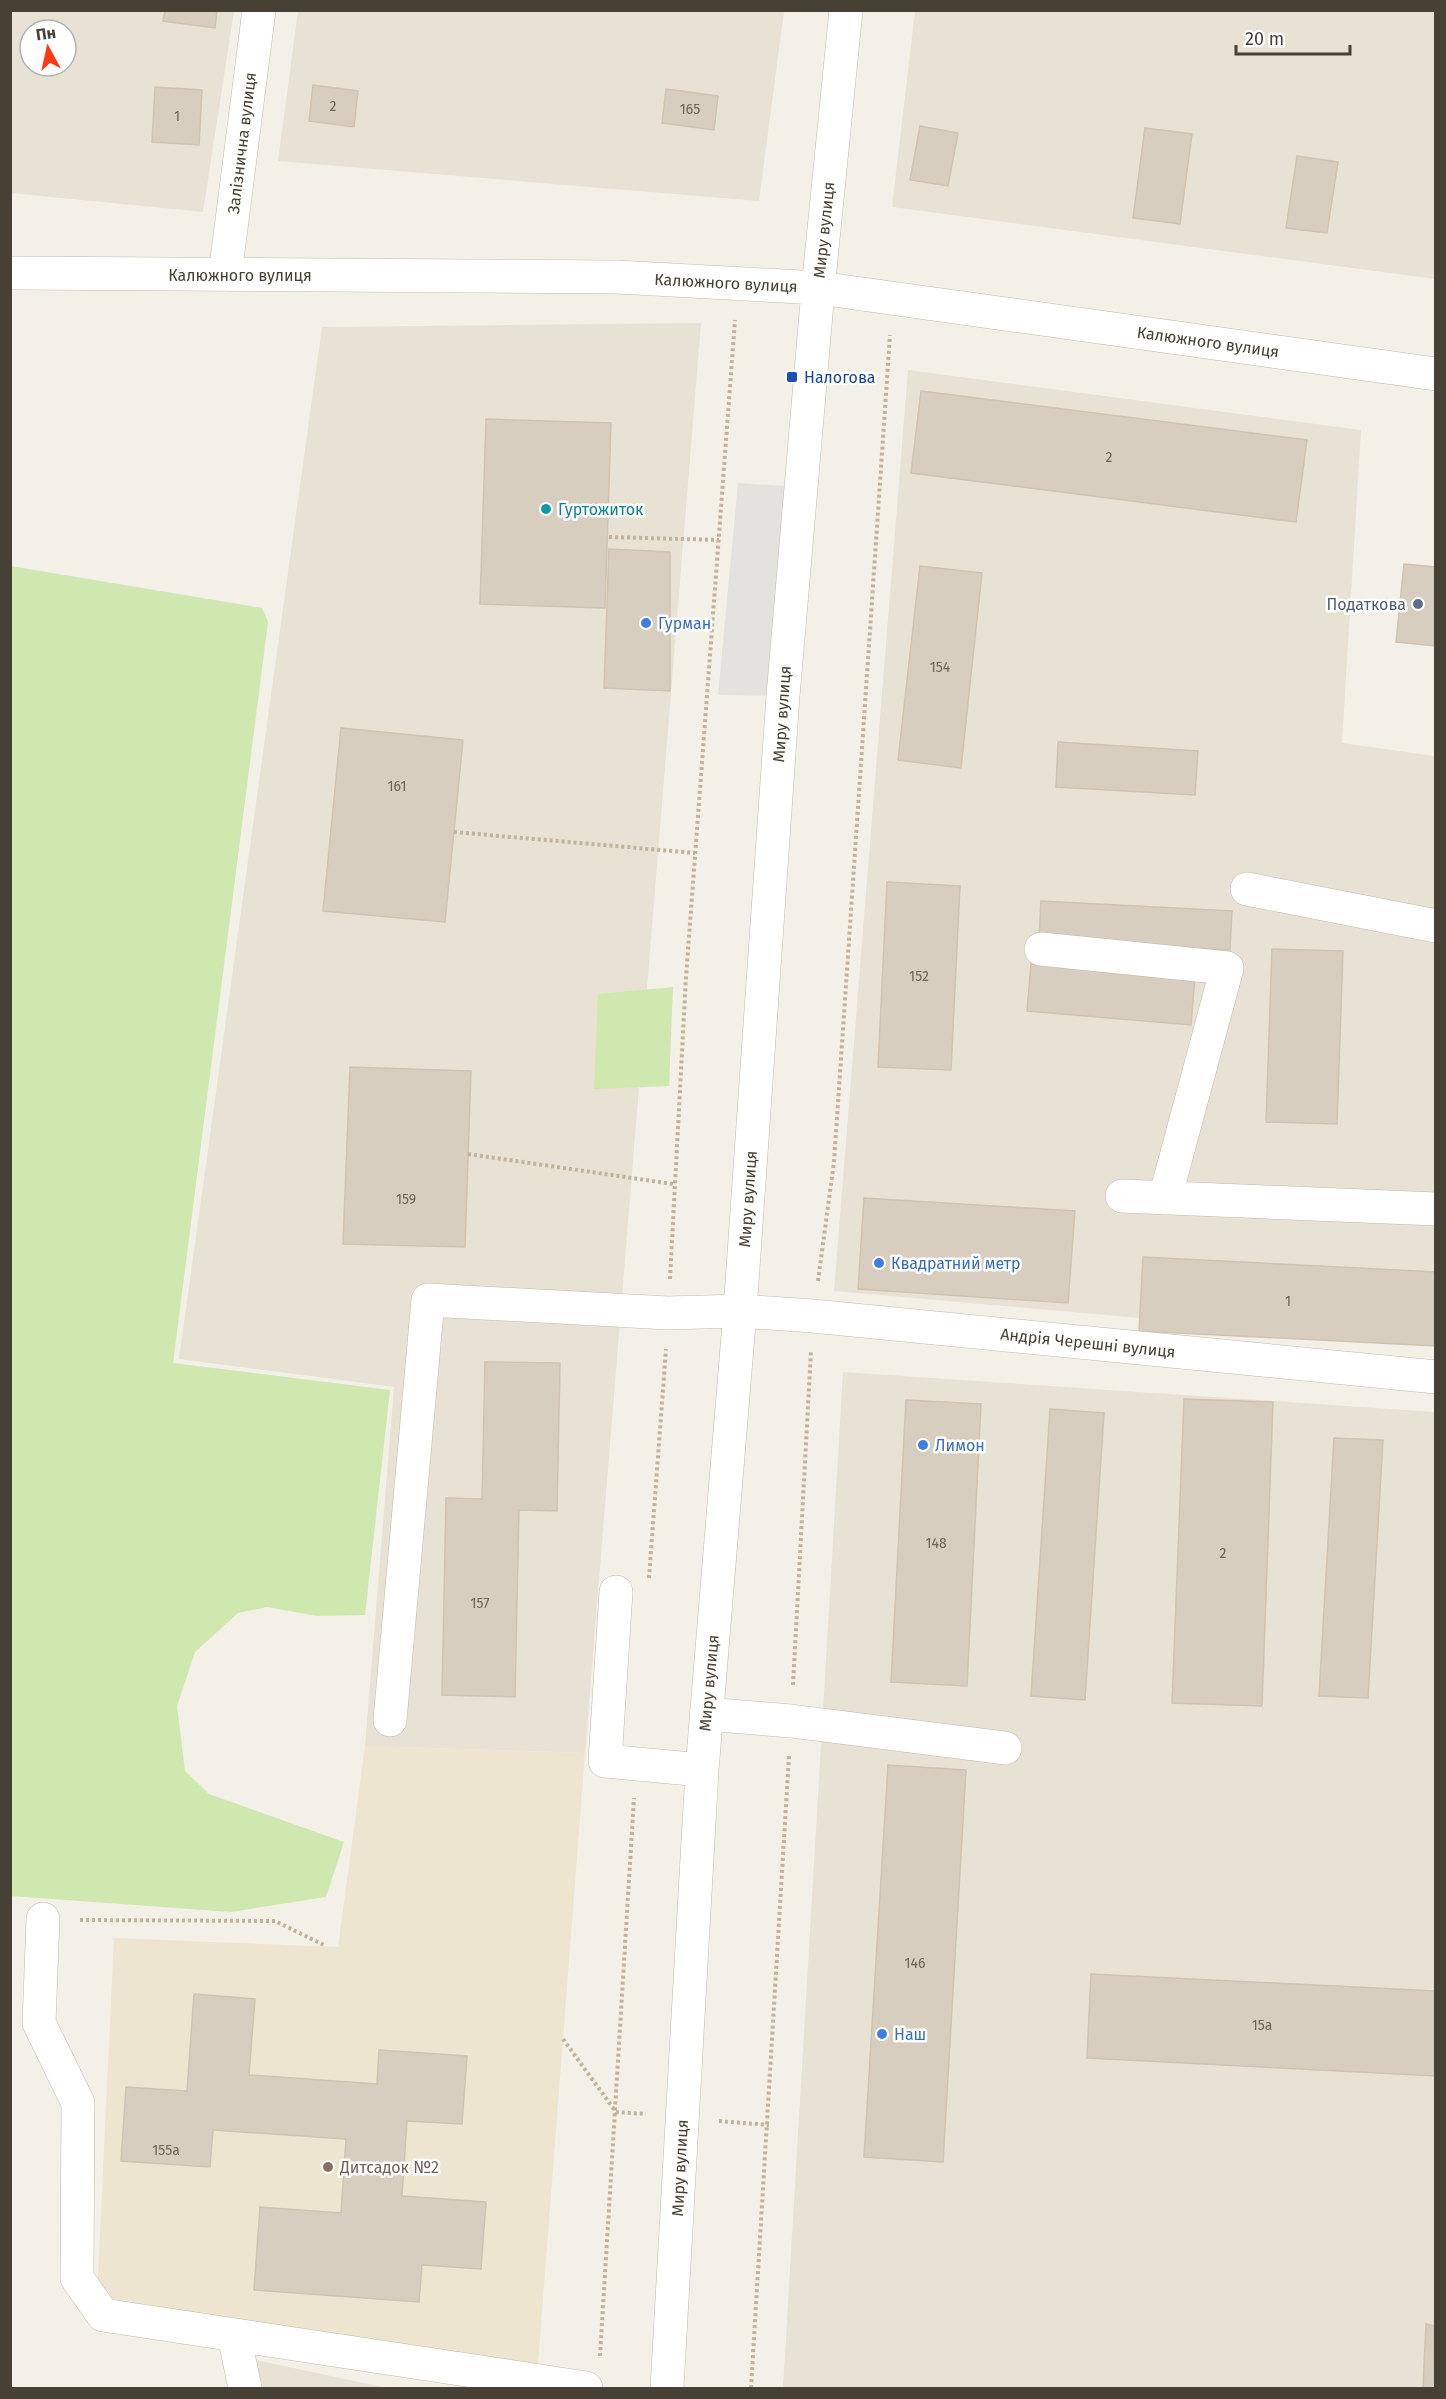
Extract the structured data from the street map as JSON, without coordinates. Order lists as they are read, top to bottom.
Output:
{
  "streets": {
    "street": [
      "Залізнична вулиця",
      "Миру вулиця",
      "Калюжного вулиця",
      "Андрія Черешні вулиця"
    ]
  },
  "crossings": [
    ["Залізнична вулиця", "Калюжного вулиця"],
    ["Миру вулиця", "Калюжного вулиця"],
    ["Миру вулиця", "Андрія Черешні вулиця"]
  ],
  "places": {
    "transit": ["Налогова"],
    "other": [
      "Гуртожиток",
      "Податкова",
      "Гурман",
      "Квадратний метр",
      "Лимон",
      "Наш",
      "Дитсадок №2"
    ]
  },
  "house_numbers": [
    "2",
    "165",
    "1",
    "2",
    "154",
    "161",
    "152",
    "159",
    "1",
    "148",
    "2",
    "157",
    "146",
    "15а",
    "155а"
  ],
  "scale_bar": "20 m",
  "north": "top"
}
